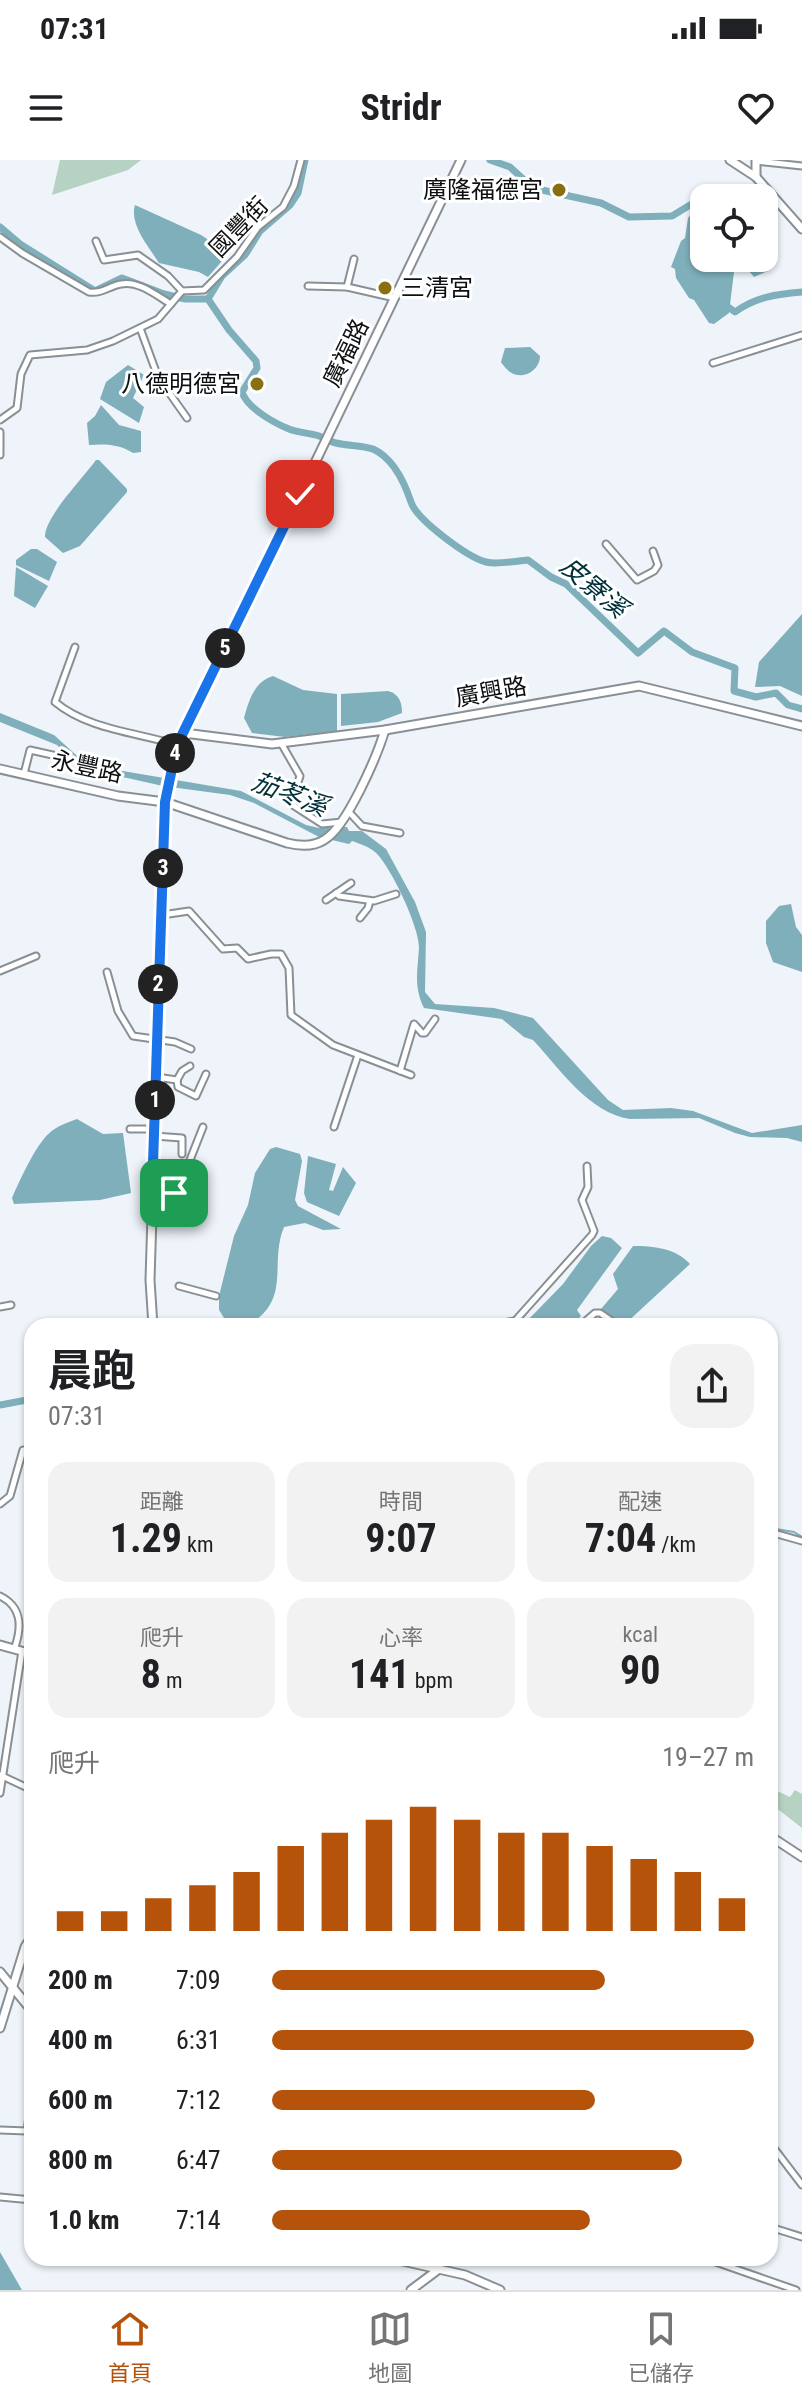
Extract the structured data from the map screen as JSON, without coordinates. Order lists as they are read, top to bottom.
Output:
{
  "streets": {
    "street": [
      "國豐街",
      "廣福路",
      "廣興路",
      "永豐路"
    ]
  },
  "crossings": [
    ["廣福路", "廣興路"]
  ],
  "water": ["皮寮溪", "茄苳溪"],
  "places": ["廣隆福德宮", "三清宮", "八德明德宮"],
  "page": {
    "status": "07:31",
    "header": "Stridr",
    "pins": [
      "5",
      "4",
      "3",
      "2",
      "1"
    ],
    "heading": ["晨跑", "07:31"],
    "stats": [
      ["距離", "1.29 km"],
      ["時間", "9:07"],
      ["配速", "7:04 /km"],
      ["爬升", "8 m"],
      ["心率", "141 bpm"],
      ["kcal", "90"]
    ],
    "chart": ["爬升", "19–27 m"],
    "list": [
      {
        "name": "200 m",
        "note": "7:09"
      },
      {
        "name": "400 m",
        "note": "6:31"
      },
      {
        "name": "600 m",
        "note": "7:12"
      },
      {
        "name": "800 m",
        "note": "6:47"
      },
      {
        "name": "1.0 km",
        "note": "7:14"
      }
    ],
    "tabs": ["首頁", "地圖", "已儲存"]
  }
}
